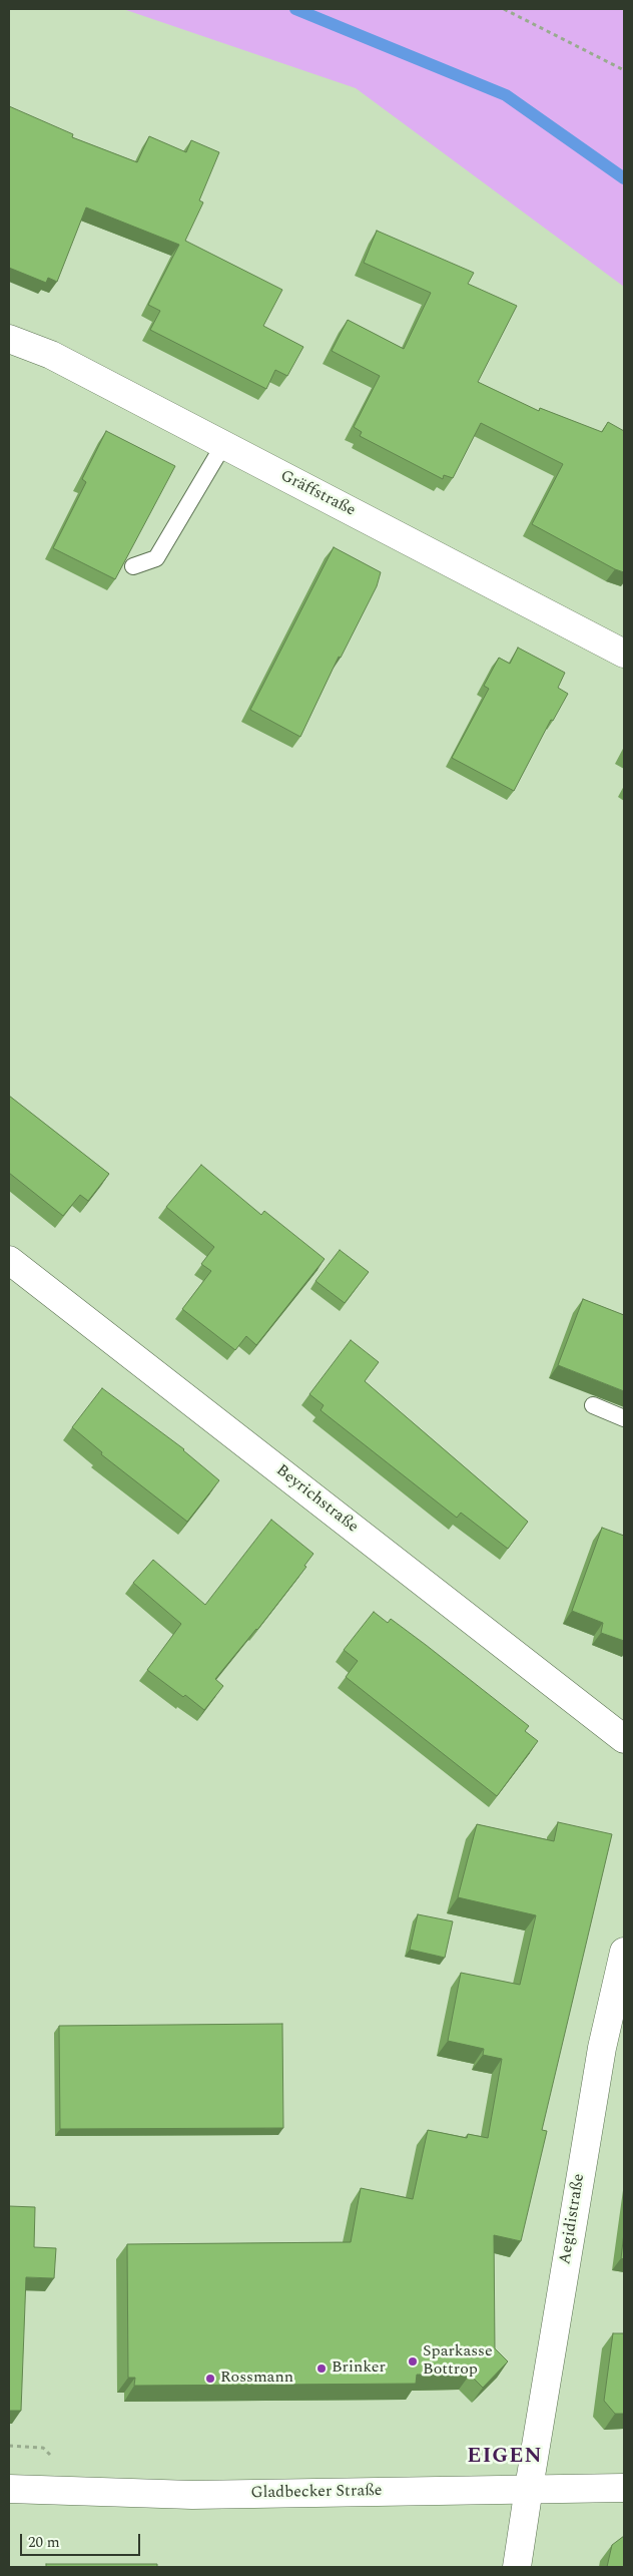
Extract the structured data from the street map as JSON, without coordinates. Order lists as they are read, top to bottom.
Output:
{
  "streets": {
    "street": [
      "Gräffstraße",
      "Beyrichstraße",
      "Aegidistraße",
      "Gladbecker Straße"
    ]
  },
  "crossings": [
    ["Aegidistraße", "Gladbecker Straße"]
  ],
  "districts": ["EIGEN"],
  "places": ["Sparkasse Bottrop", "Brinker", "Rossmann"],
  "scale_bar": "20 m"
}
